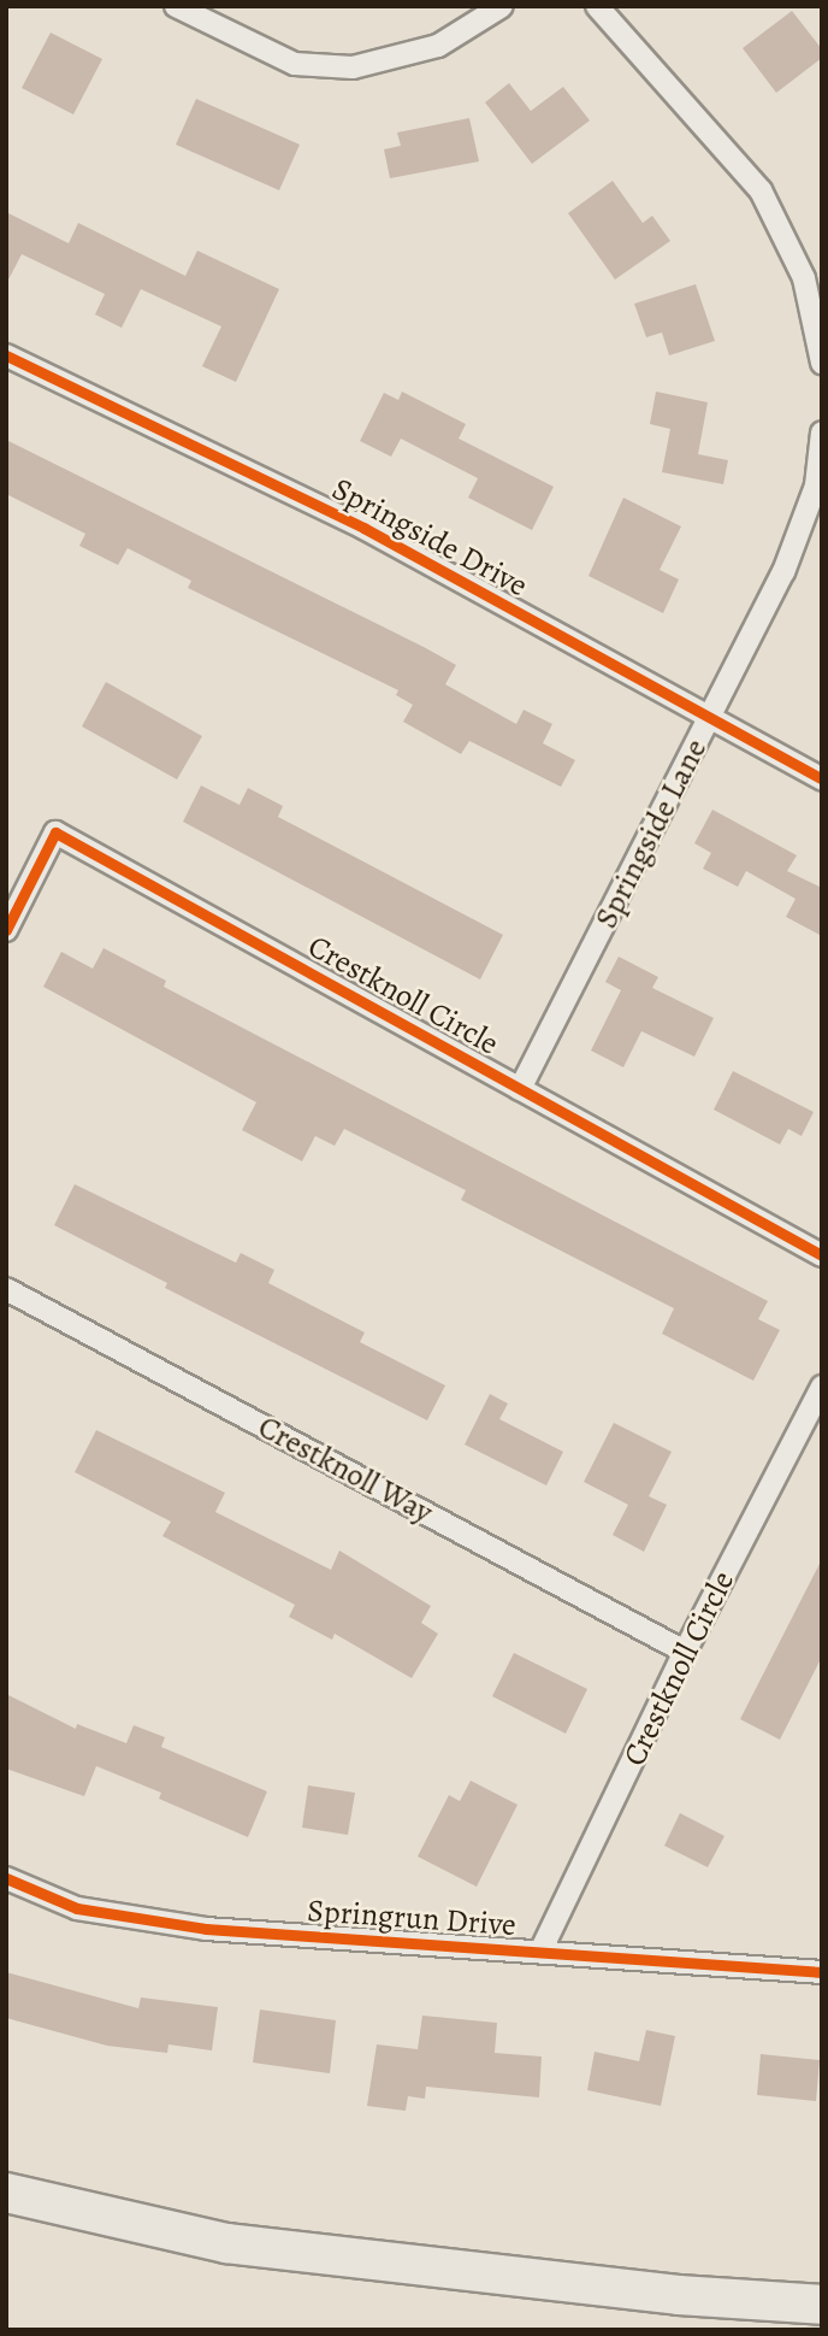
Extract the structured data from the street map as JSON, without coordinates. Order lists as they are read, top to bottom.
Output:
{
  "streets": {
    "street": [
      "Springside Drive",
      "Springside Lane",
      "Crestknoll Circle",
      "Crestknoll Way",
      "Springrun Drive"
    ]
  },
  "crossings": [
    ["Springside Drive", "Springside Lane"],
    ["Springside Lane", "Crestknoll Circle"],
    ["Crestknoll Circle", "Crestknoll Way"],
    ["Crestknoll Circle", "Springrun Drive"]
  ]
}
